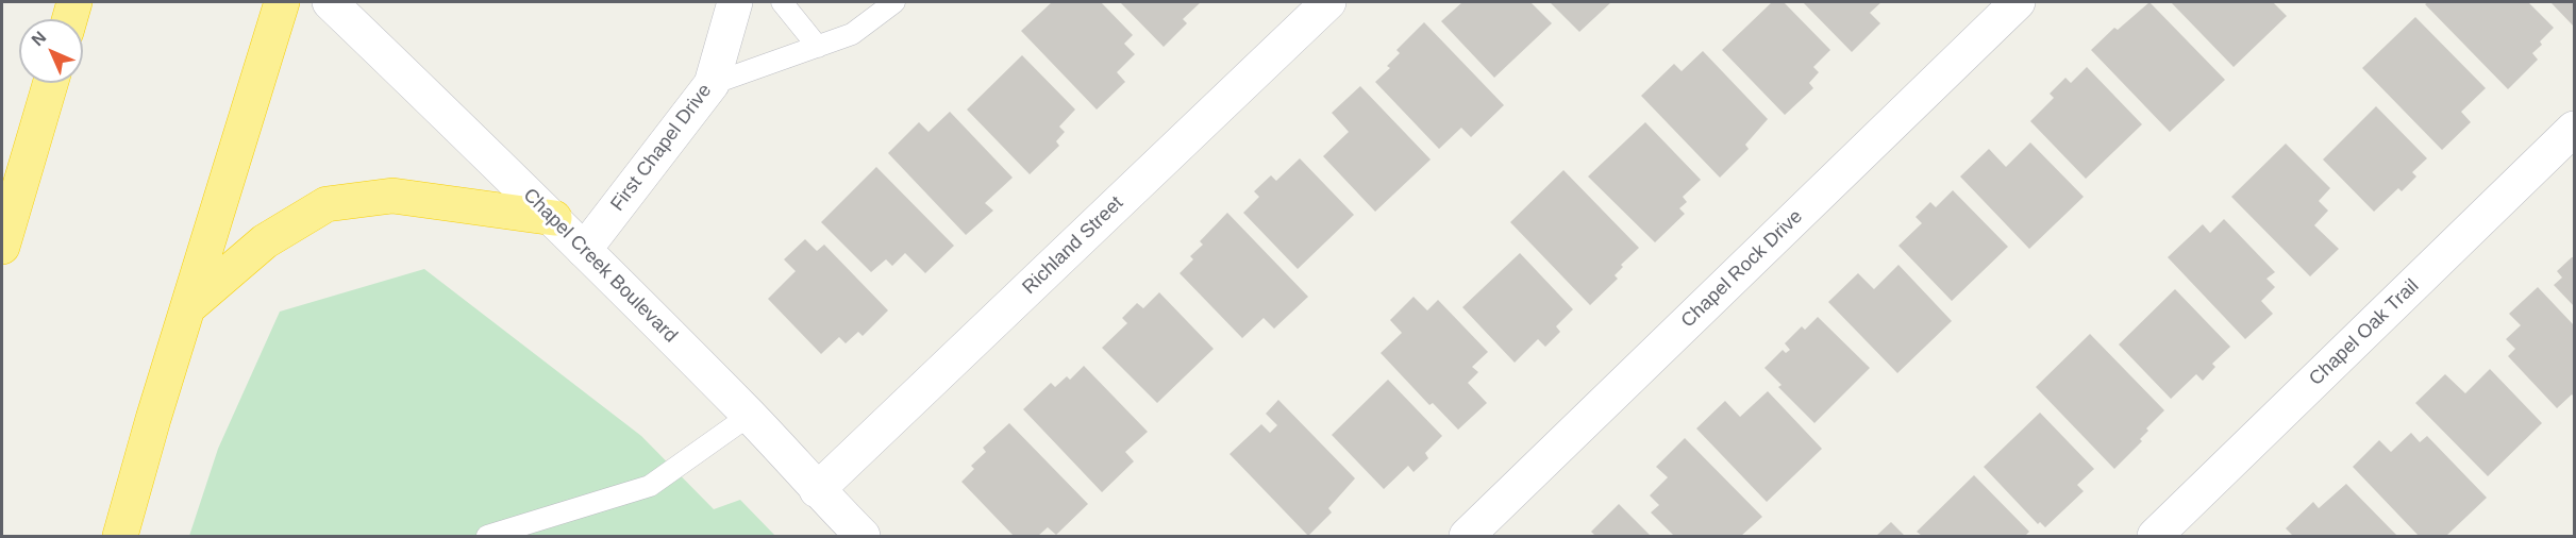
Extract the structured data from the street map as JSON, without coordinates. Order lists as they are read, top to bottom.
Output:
{
  "streets": {
    "street": [
      "First Chapel Drive",
      "Richland Street",
      "Chapel Creek Boulevard",
      "Chapel Rock Drive",
      "Chapel Oak Trail"
    ]
  },
  "crossings": [
    ["First Chapel Drive", "Chapel Creek Boulevard"],
    ["Richland Street", "Chapel Creek Boulevard"]
  ],
  "north": "top left"
}
